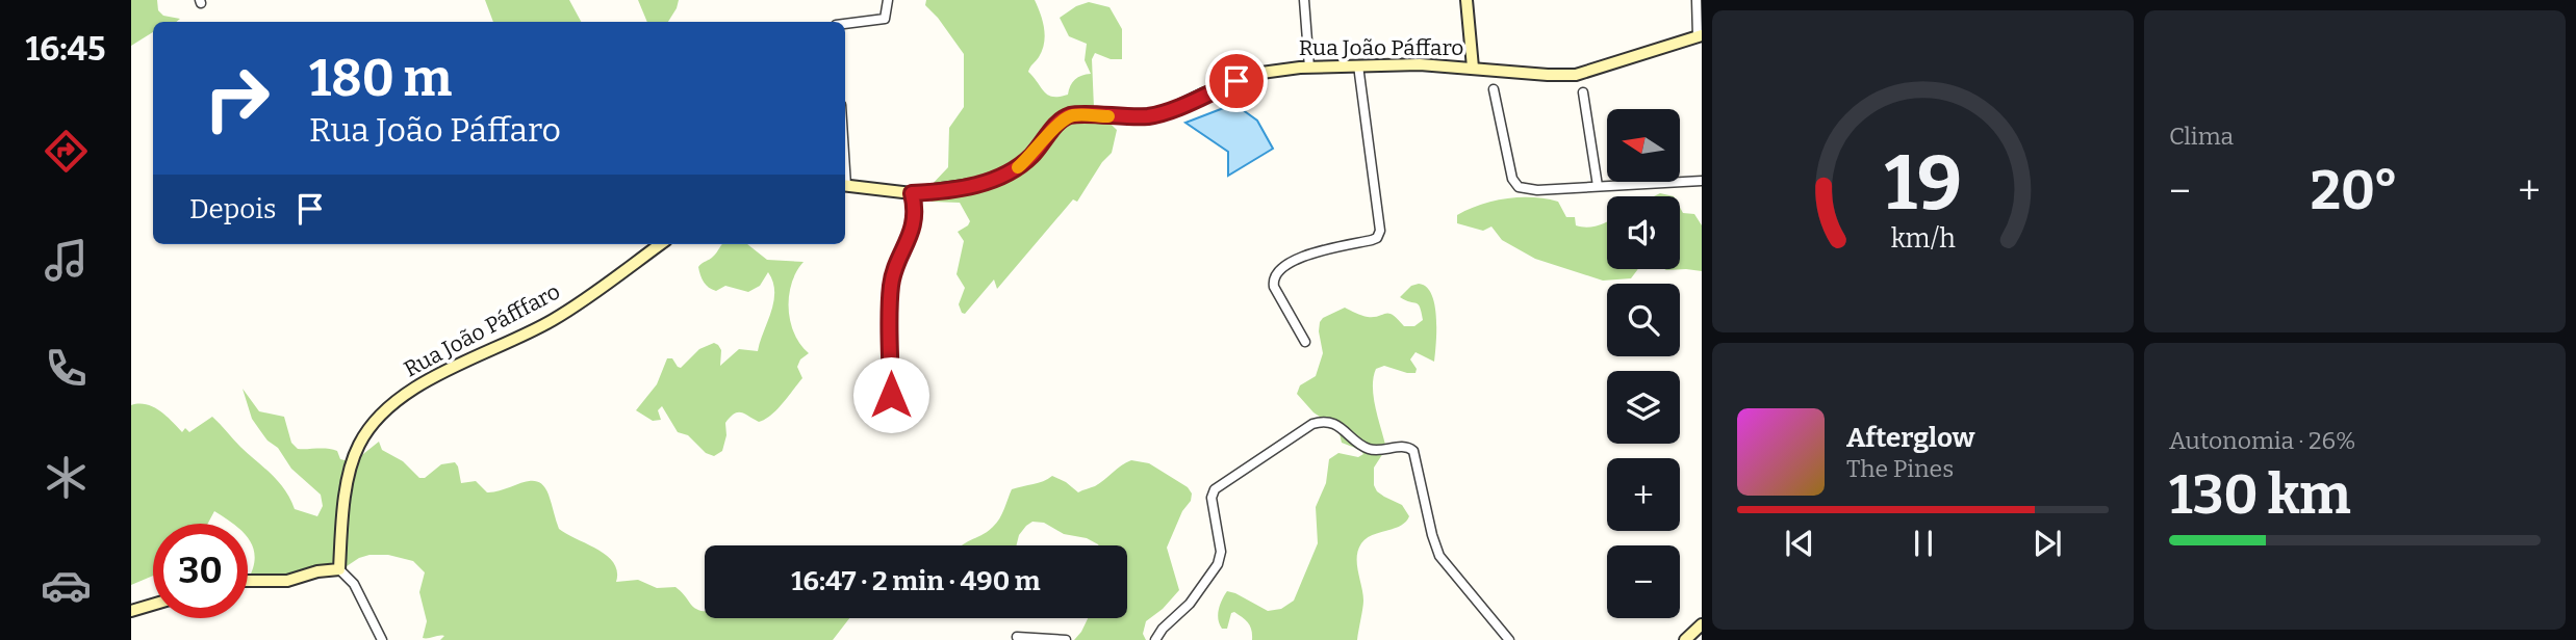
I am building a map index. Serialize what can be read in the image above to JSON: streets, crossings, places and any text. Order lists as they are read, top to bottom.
{
  "streets": {
    "street": ["Rua João Páffaro", "Rua João Páfffaro"]
  },
  "north": "left",
  "page": {
    "tabs": "16:45",
    "tile": [
      "Clima",
      ["Autonomia · 26%", "130 km"]
    ],
    "turn": ["180 m", "Rua João Páffaro"],
    "map_buttons": ["+", "−"],
    "heat": ["−", "20°", "+"],
    "then": "Depois",
    "song": ["Afterglow", "The Pines"],
    "limit": "30",
    "trip": "16:47 · 2 min · 490 m",
    "gauge": ["19", "km/h"]
  }
}
